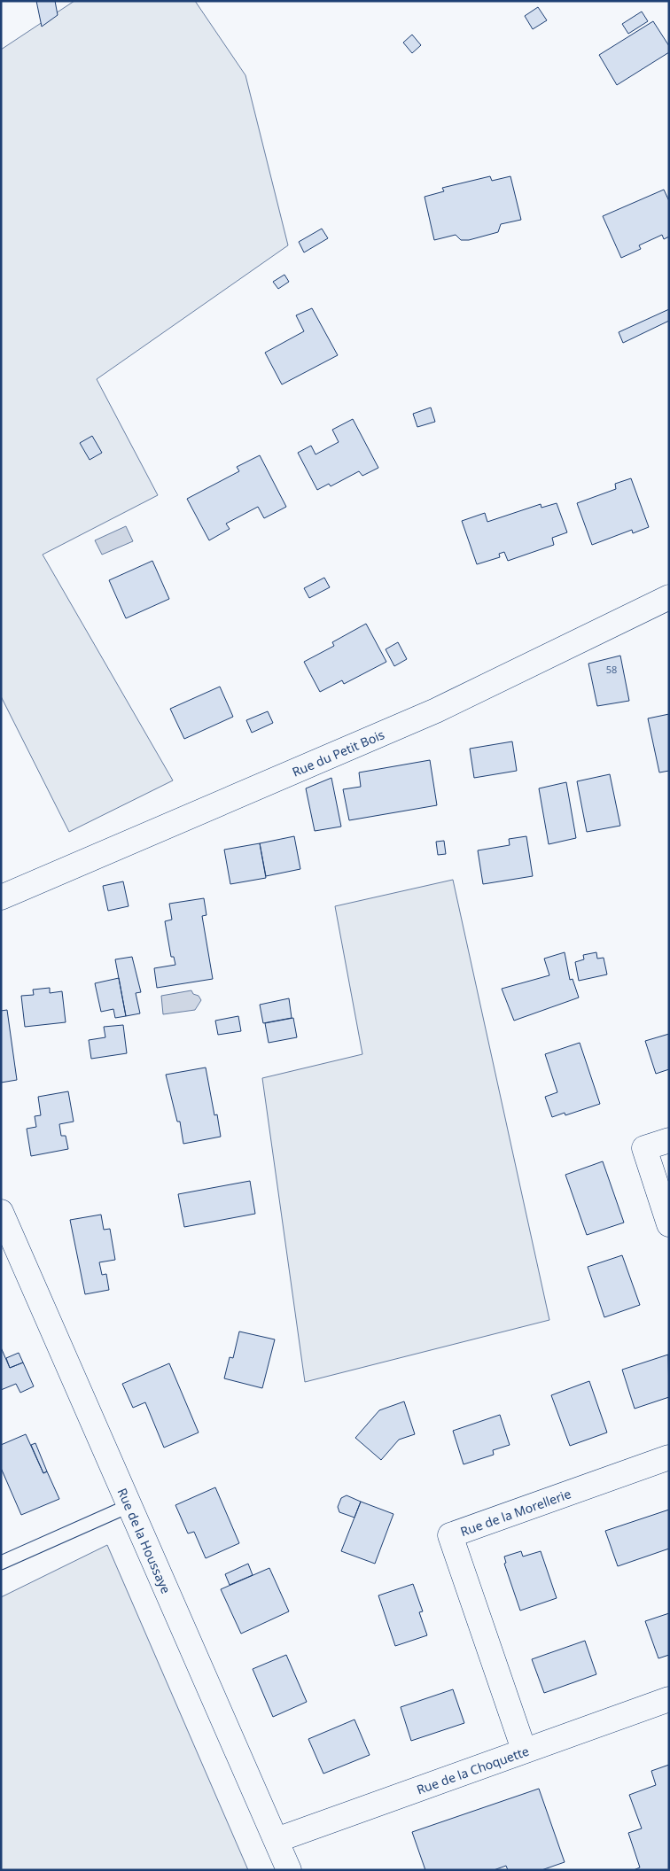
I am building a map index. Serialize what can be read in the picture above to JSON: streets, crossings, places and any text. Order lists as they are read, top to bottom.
{
  "streets": {
    "street": [
      "Rue du Petit Bois",
      "Rue de la Morellerie",
      "Rue de la Houssaye",
      "Rue de la Choquette"
    ]
  },
  "crossings": [
    ["Rue de la Morellerie", "Rue de la Choquette"],
    ["Rue de la Houssaye", "Rue de la Choquette"]
  ],
  "house_numbers": ["58"]
}
